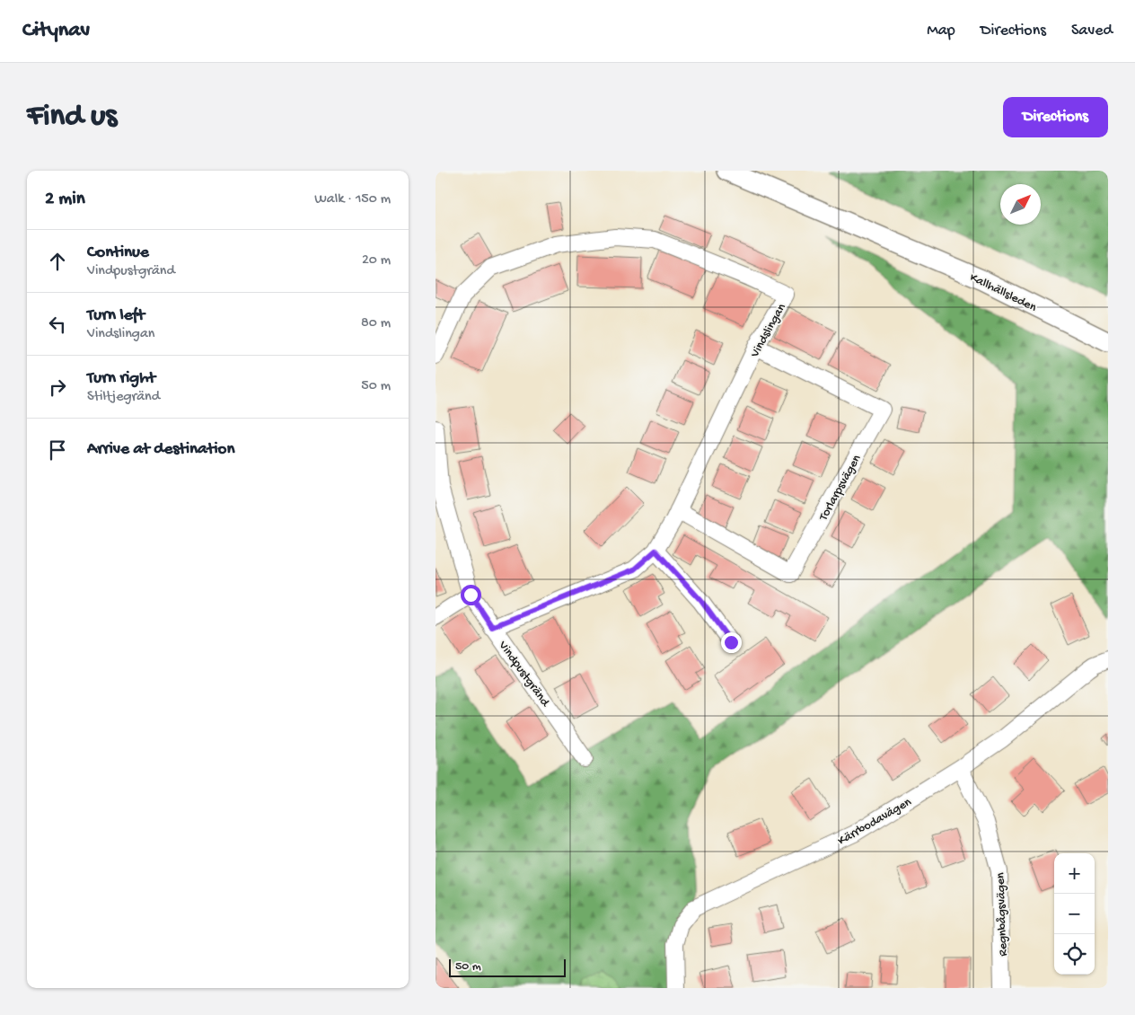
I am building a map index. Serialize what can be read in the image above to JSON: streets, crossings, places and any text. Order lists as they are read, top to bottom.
{
  "streets": {
    "street": [
      "Kallhällsleden",
      "Vindslingan",
      "Torlarpsvägen",
      "Vindpustgränd",
      "Kärrbodavägen",
      "Regnbågsvägen"
    ]
  },
  "crossings": [
    ["Vindslingan", "Torlarpsvägen"],
    ["Vindslingan", "Vindpustgränd"],
    ["Kärrbodavägen", "Regnbågsvägen"]
  ],
  "scale_bar": "50 m",
  "north": "top right",
  "page": {
    "header": "Citynav",
    "nav": ["Map", "Directions", "Saved"],
    "buttons": "Directions",
    "title": "Find us",
    "heading": ["2 min", "Walk · 150 m"],
    "list": [
      ["Continue", "Vindpustgränd", "20 m"],
      ["Turn left", "Vindslingan", "80 m"],
      ["Turn right", "Stiltjegränd", "50 m"],
      "Arrive at destination"
    ],
    "map_buttons": ["+", "−"],
    "scale": "50 m"
  }
}
